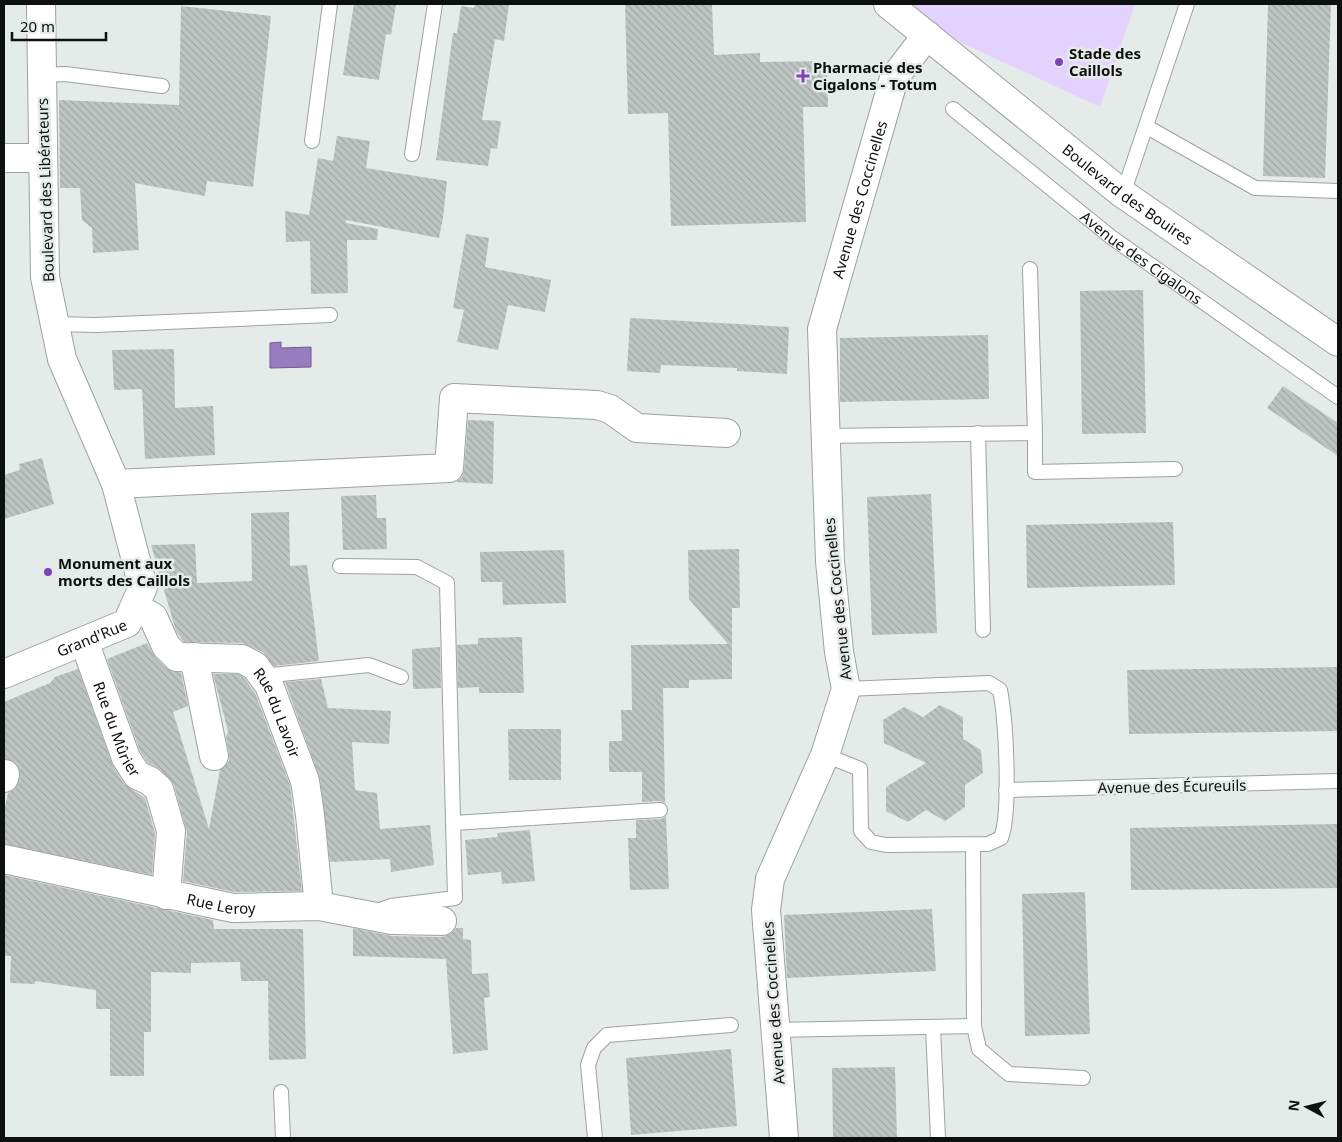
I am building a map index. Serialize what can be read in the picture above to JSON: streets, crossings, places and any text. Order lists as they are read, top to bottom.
{
  "streets": {
    "street": [
      "Boulevard des Libérateurs",
      "Boulevard des Bouires",
      "Avenue des Coccinelles",
      "Grand'Rue",
      "Rue du Lavoir",
      "Rue du Mûrier",
      "Rue Leroy"
    ],
    "lane": ["Avenue des Cigalons", "Avenue des Écureuils"]
  },
  "crossings": [
    ["Boulevard des Libérateurs", "Grand'Rue"],
    ["Boulevard des Bouires", "Avenue des Coccinelles"],
    ["Grand'Rue", "Rue du Lavoir"],
    ["Grand'Rue", "Rue du Mûrier"],
    ["Rue du Lavoir", "Rue Leroy"],
    ["Rue du Mûrier", "Rue Leroy"]
  ],
  "places": {
    "other": ["Stade des Caillols", "Monument aux morts des Caillols"],
    "health": ["Pharmacie des Cigalons - Totum"]
  },
  "scale_bar": "20 m",
  "north": "left"
}
